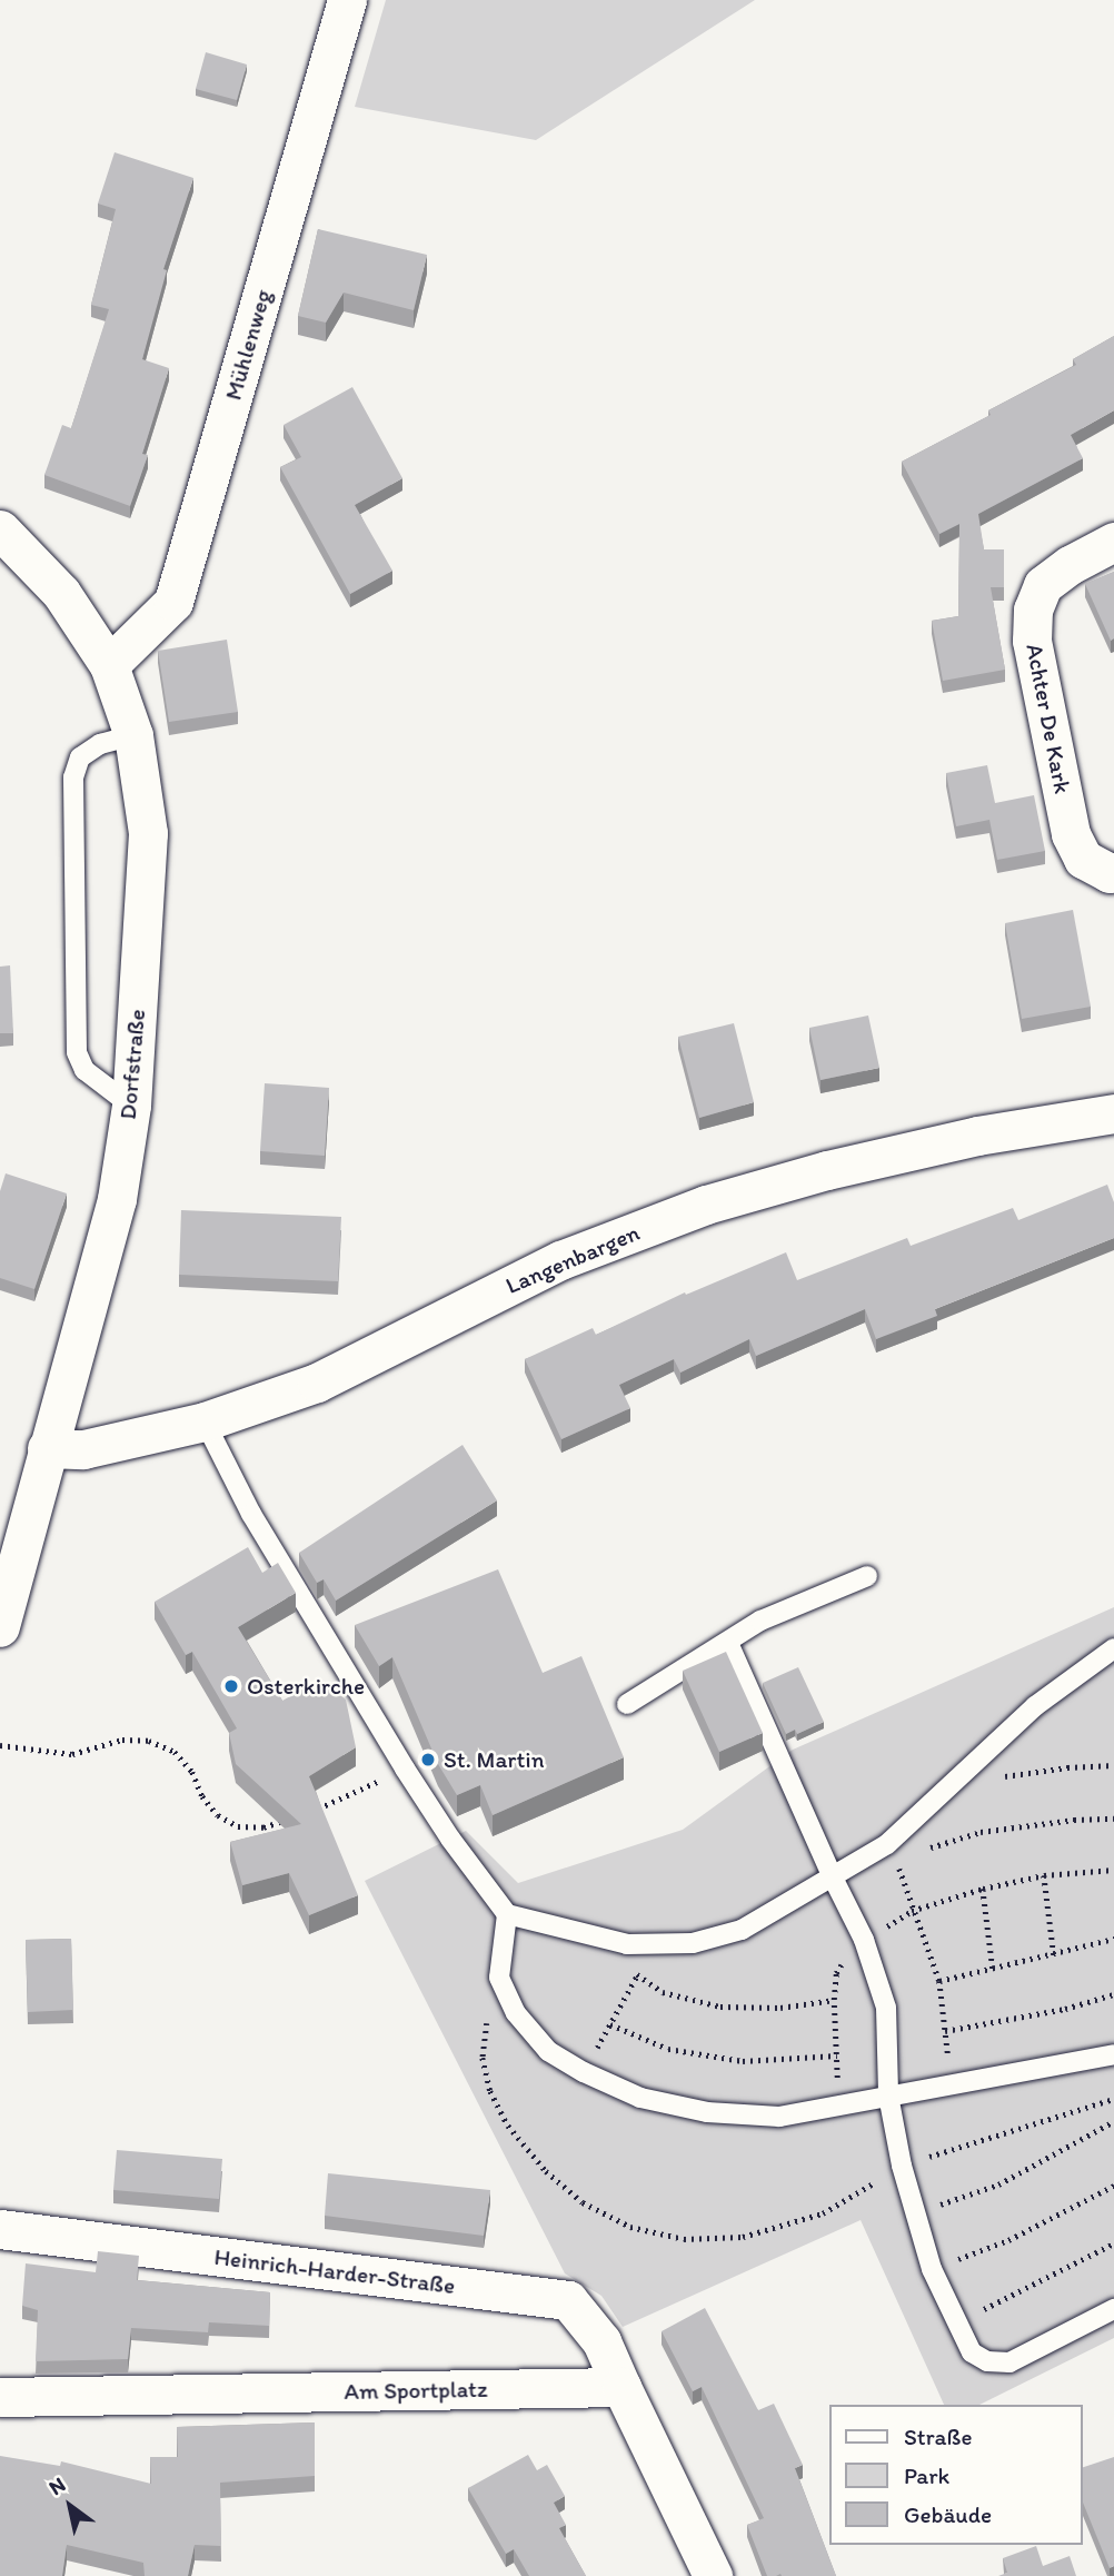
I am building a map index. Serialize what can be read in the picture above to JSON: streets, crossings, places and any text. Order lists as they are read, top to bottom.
{
  "streets": {
    "street": [
      "Mühlenweg",
      "Achter De Kark",
      "Dorfstraße",
      "Langenbargen",
      "Heinrich-Harder-Straße",
      "Am Sportplatz"
    ]
  },
  "crossings": [
    ["Mühlenweg", "Dorfstraße"],
    ["Dorfstraße", "Langenbargen"],
    ["Heinrich-Harder-Straße", "Am Sportplatz"]
  ],
  "places": ["Osterkirche", "St. Martin"],
  "legend": ["Straße", "Park", "Gebäude"],
  "north": "top left"
}
